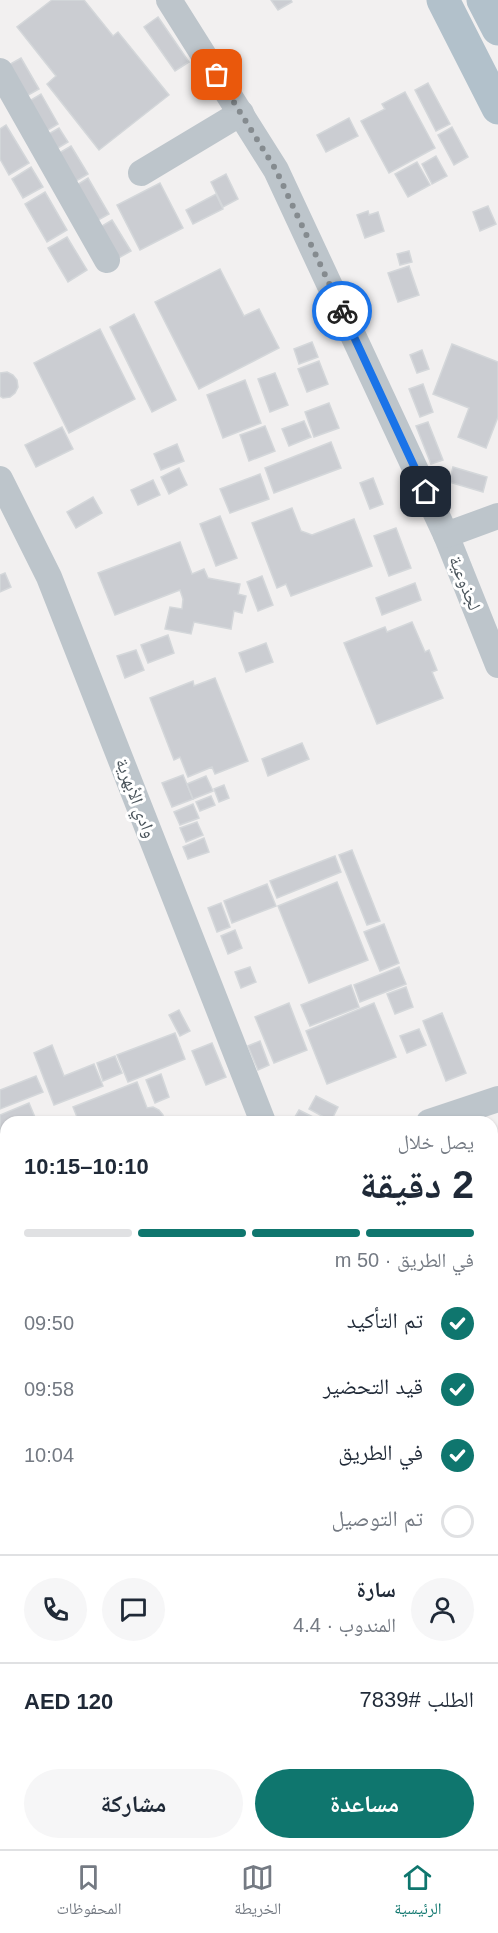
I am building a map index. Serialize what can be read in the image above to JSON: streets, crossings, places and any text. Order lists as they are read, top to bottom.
{
  "streets": {
    "street": ["لجذوعية", "وادي الأبهرية"]
  },
  "page": {
    "heading": ["2 دقيقة", "يصل خلال", "10:10–10:15"],
    "panel": [
      "سارة",
      "المندوب · 4.4",
      "الطلب #7839",
      "AED 120"
    ],
    "bar": "في الطريق · 50 m",
    "list": [
      ["تم التأكيد", "09:50"],
      ["قيد التحضير", "09:58"],
      ["في الطريق", "10:04"],
      "تم التوصيل"
    ],
    "buttons": ["مساعدة", "مشاركة"],
    "tabs": ["الرئيسية", "الخريطة", "المحفوظات"]
  }
}
